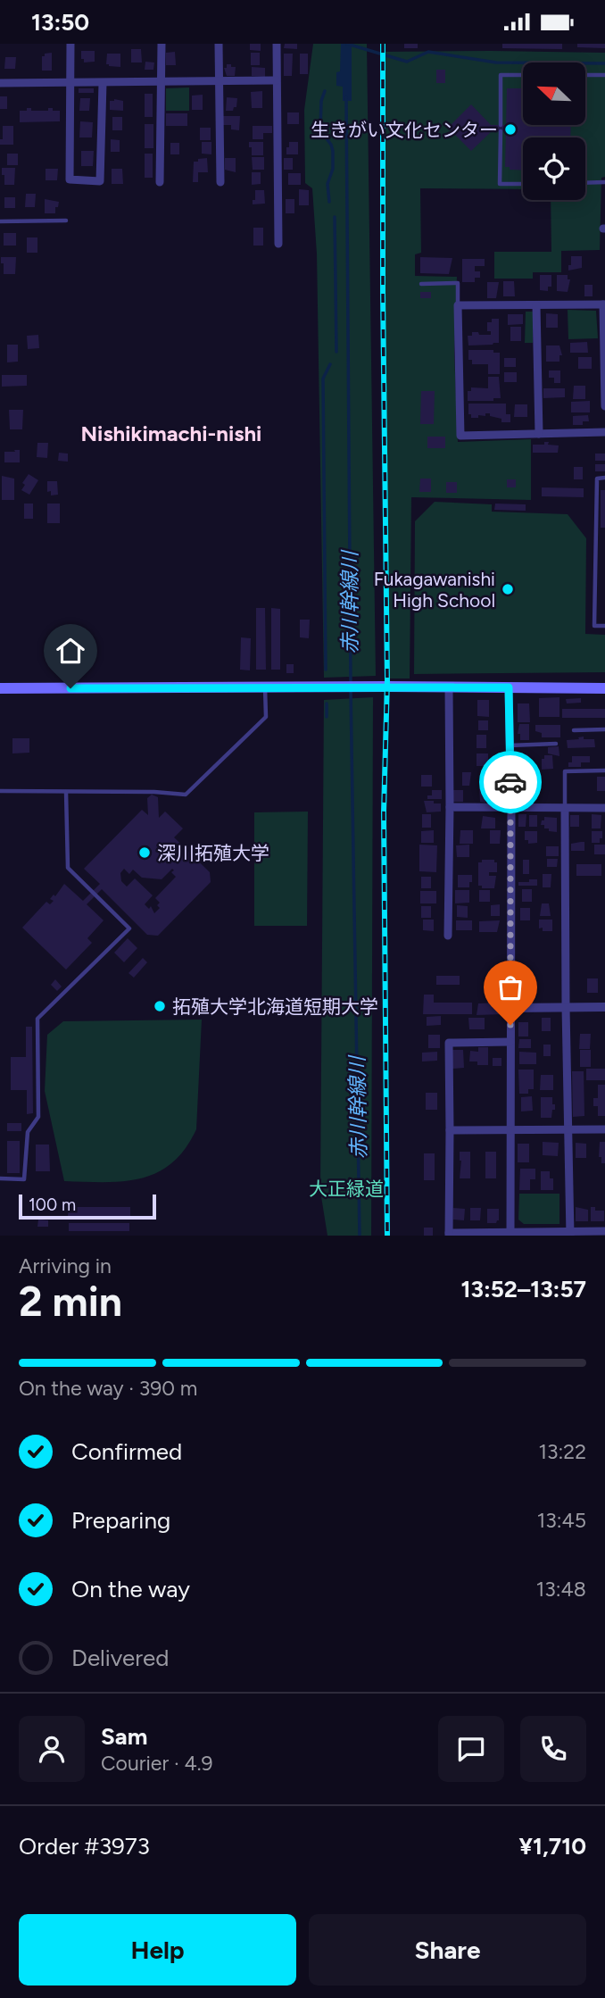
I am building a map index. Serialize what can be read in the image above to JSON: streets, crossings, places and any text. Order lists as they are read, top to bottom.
{
  "districts": ["Nishikimachi-nishi"],
  "water": ["赤川幹線川"],
  "parks": ["大正緑道"],
  "places": [
    "生きがい文化センター",
    "Fukagawanishi High School",
    "深川拓殖大学",
    "拓殖大学北海道短期大学"
  ],
  "scale_bar": "100 m",
  "north": "top left",
  "page": {
    "status": "13:50",
    "scale": "100 m",
    "heading": ["2 min", "Arriving in", "13:52–13:57"],
    "panel": [
      "Sam",
      "Courier · 4.9",
      "Order #3973",
      "¥1,710"
    ],
    "bar": "On the way · 390 m",
    "list": [
      ["Confirmed", "13:22"],
      ["Preparing", "13:45"],
      ["On the way", "13:48"],
      "Delivered"
    ],
    "buttons": ["Help", "Share"]
  }
}
